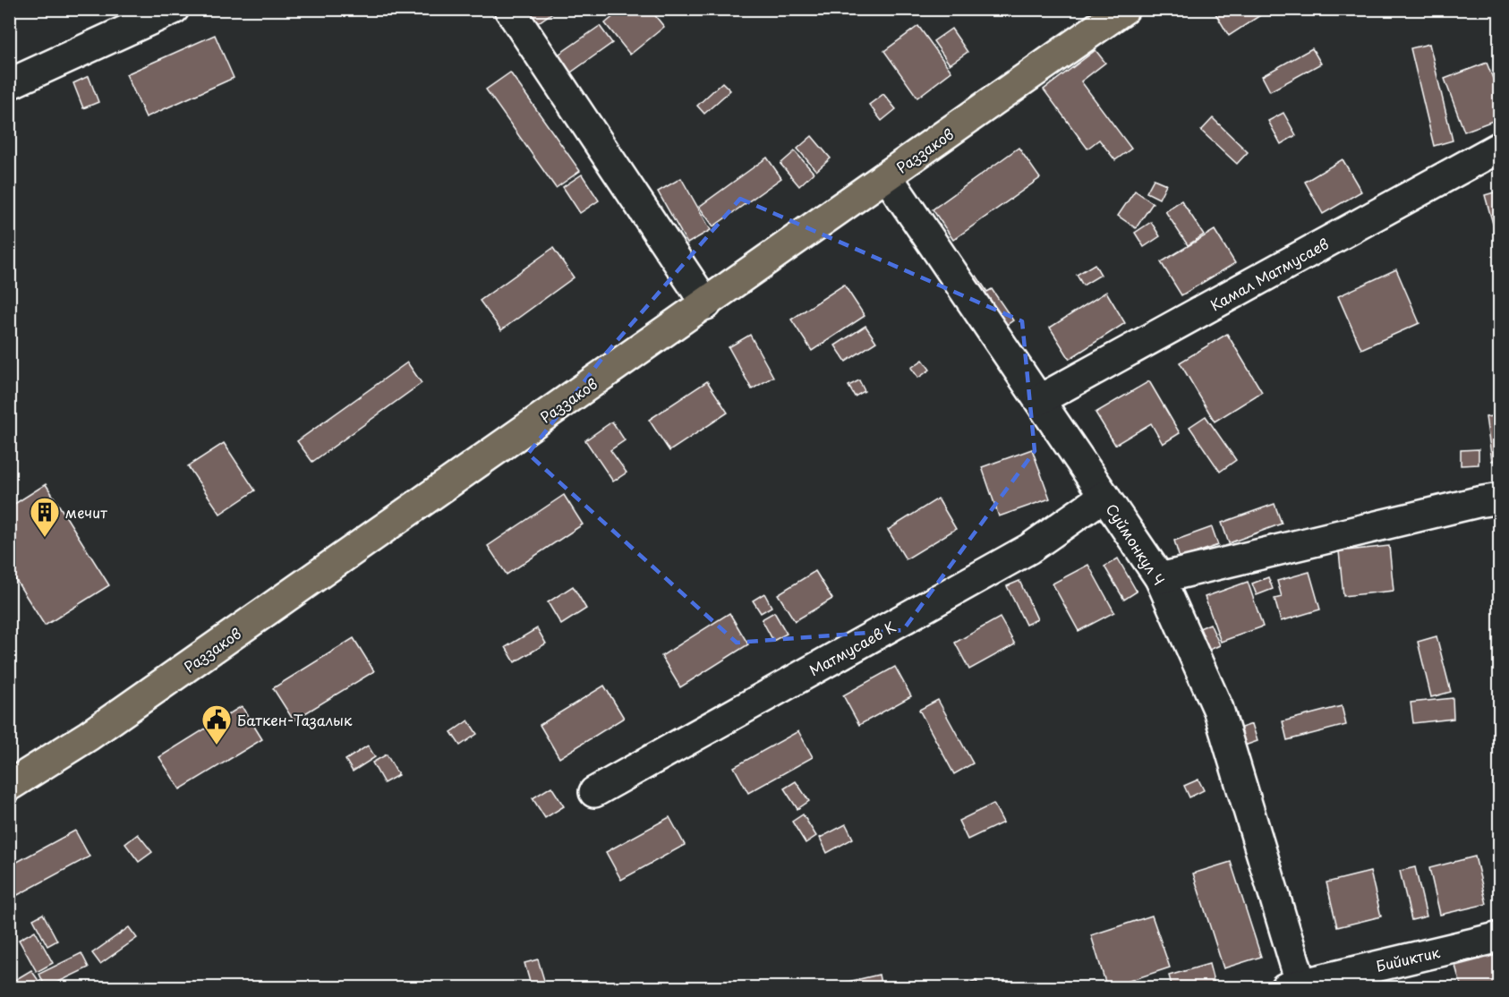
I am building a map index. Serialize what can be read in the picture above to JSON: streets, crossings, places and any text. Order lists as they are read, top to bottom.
{
  "streets": {
    "main road": ["Раззаков"],
    "street": [
      "Камал Матмусаев",
      "Суймонкул Ч",
      "Матмусаев К",
      "Бийиктик"
    ]
  },
  "crossings": [
    ["Раззаков", "Суймонкул Ч"],
    ["Камал Матмусаев", "Суймонкул Ч"],
    ["Суймонкул Ч", "Матмусаев К"],
    ["Суймонкул Ч", "Бийиктик"]
  ],
  "places": {
    "building": ["мечит"],
    "public building": ["Баткен-Тазалык"]
  }
}
